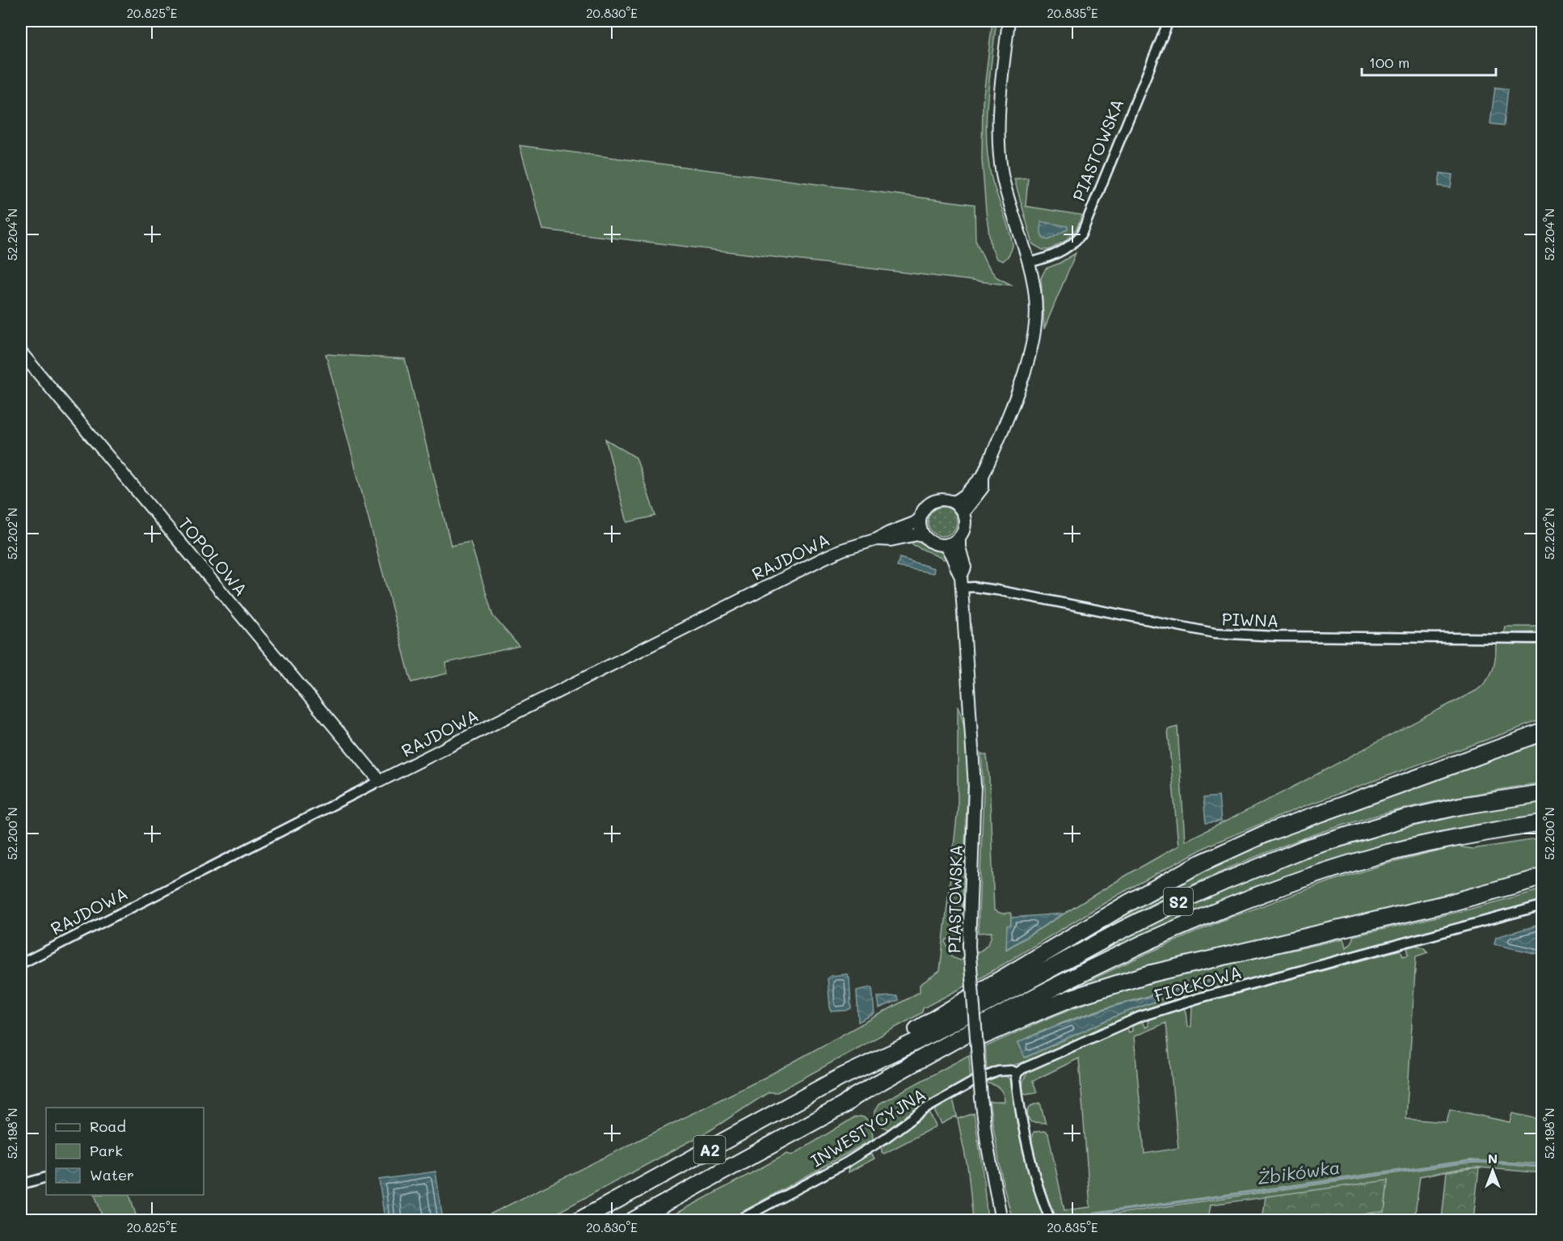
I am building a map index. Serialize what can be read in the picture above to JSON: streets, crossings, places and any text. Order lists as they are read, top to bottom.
{
  "streets": {
    "highway": ["S2", "A2"],
    "street": [
      "PIASTOWSKA",
      "TOPOLOWA",
      "RAJDOWA",
      "PIWNA",
      "FIOŁKOWA",
      "INWESTYCYJNA"
    ]
  },
  "crossings": [
    ["PIASTOWSKA", "RAJDOWA"],
    ["PIASTOWSKA", "PIWNA"],
    ["TOPOLOWA", "RAJDOWA"],
    ["S2", "A2"],
    ["FIOŁKOWA", "INWESTYCYJNA"]
  ],
  "water": ["Żbikówka"],
  "legend": ["Road", "Park", "Water"],
  "scale_bar": "100 m",
  "north": "top",
  "coordinates": [
    "20.825°E",
    "20.830°E",
    "20.835°E",
    "52.204°N",
    "52.202°N",
    "52.200°N",
    "52.198°N"
  ]
}
